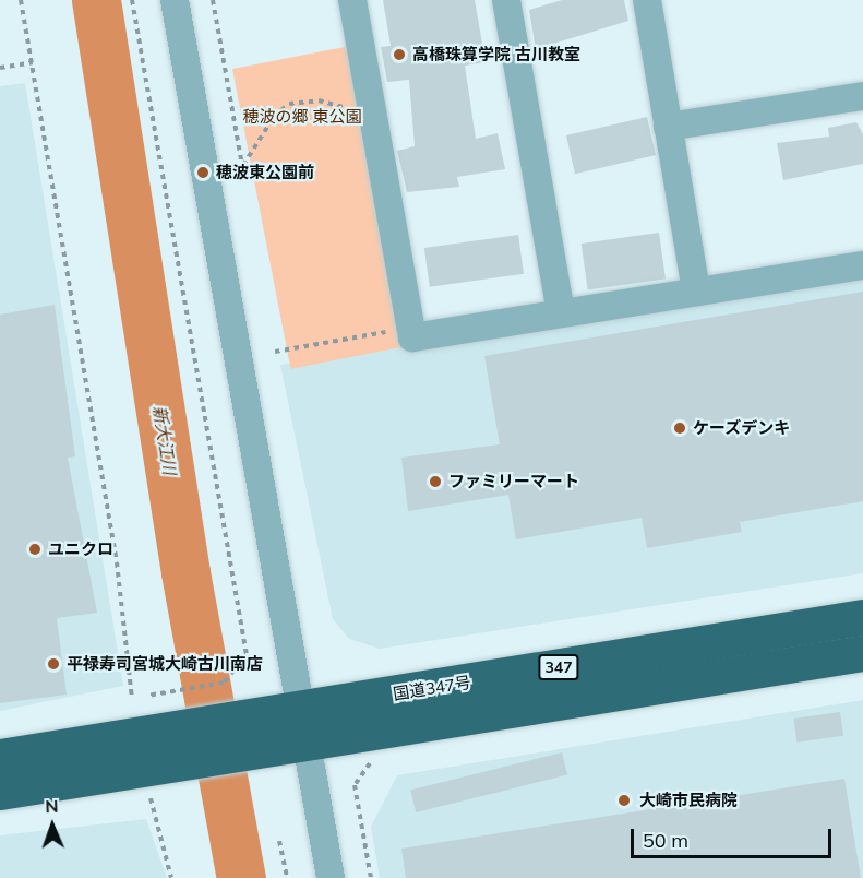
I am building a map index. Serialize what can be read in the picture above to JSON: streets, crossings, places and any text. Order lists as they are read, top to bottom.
{
  "streets": {
    "highway": ["347", "国道347号"]
  },
  "water": ["新大江川"],
  "parks": ["穂波の郷 東公園"],
  "places": [
    "高橋珠算学院 古川教室",
    "穂波東公園前",
    "ケーズデンキ",
    "ファミリーマート",
    "ユニクロ",
    "平禄寿司宮城大崎古川南店",
    "大崎市民病院"
  ],
  "scale_bar": "50 m",
  "north": "top"
}
